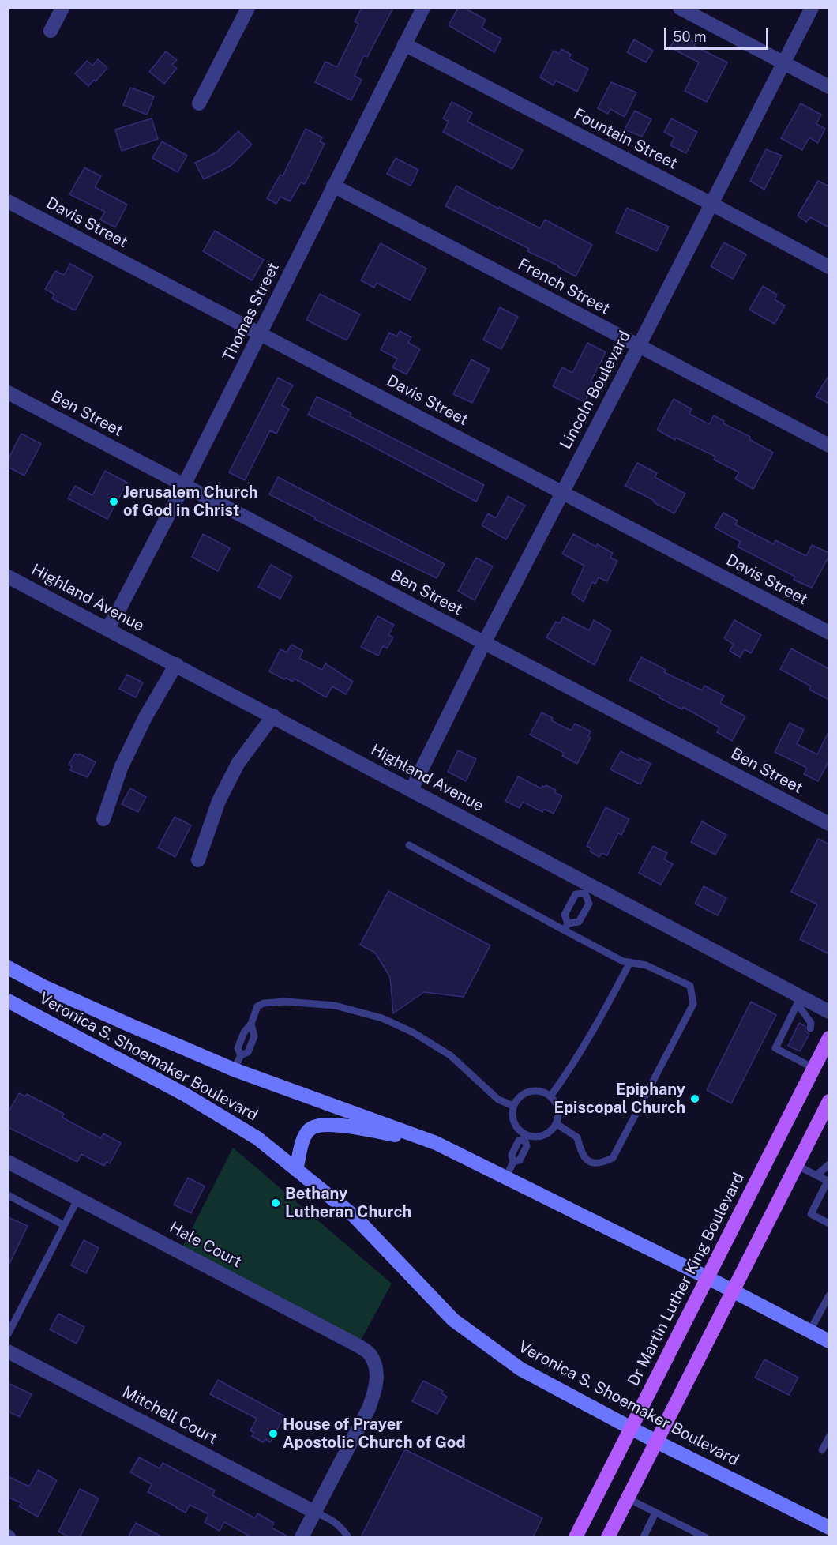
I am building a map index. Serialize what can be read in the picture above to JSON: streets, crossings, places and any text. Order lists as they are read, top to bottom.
{
  "streets": {
    "main road": ["Dr Martin Luther King Boulevard"],
    "street": [
      "Fountain Street",
      "Davis Street",
      "French Street",
      "Thomas Street",
      "Lincoln Boulevard",
      "Ben Street",
      "Highland Avenue",
      "Veronica S. Shoemaker Boulevard",
      "Hale Court",
      "Mitchell Court"
    ]
  },
  "crossings": [
    ["Fountain Street", "Thomas Street"],
    ["Fountain Street", "Lincoln Boulevard"],
    ["Davis Street", "Thomas Street"],
    ["Davis Street", "Lincoln Boulevard"],
    ["French Street", "Thomas Street"],
    ["French Street", "Lincoln Boulevard"],
    ["Thomas Street", "Ben Street"],
    ["Thomas Street", "Highland Avenue"],
    ["Lincoln Boulevard", "Ben Street"],
    ["Lincoln Boulevard", "Highland Avenue"],
    ["Veronica S. Shoemaker Boulevard", "Dr Martin Luther King Boulevard"],
    ["Hale Court", "Mitchell Court"]
  ],
  "places": [
    "Jerusalem Church of God in Christ",
    "Epiphany Episcopal Church",
    "Bethany Lutheran Church",
    "House of Prayer Apostolic Church of God"
  ],
  "scale_bar": "50 m"
}
